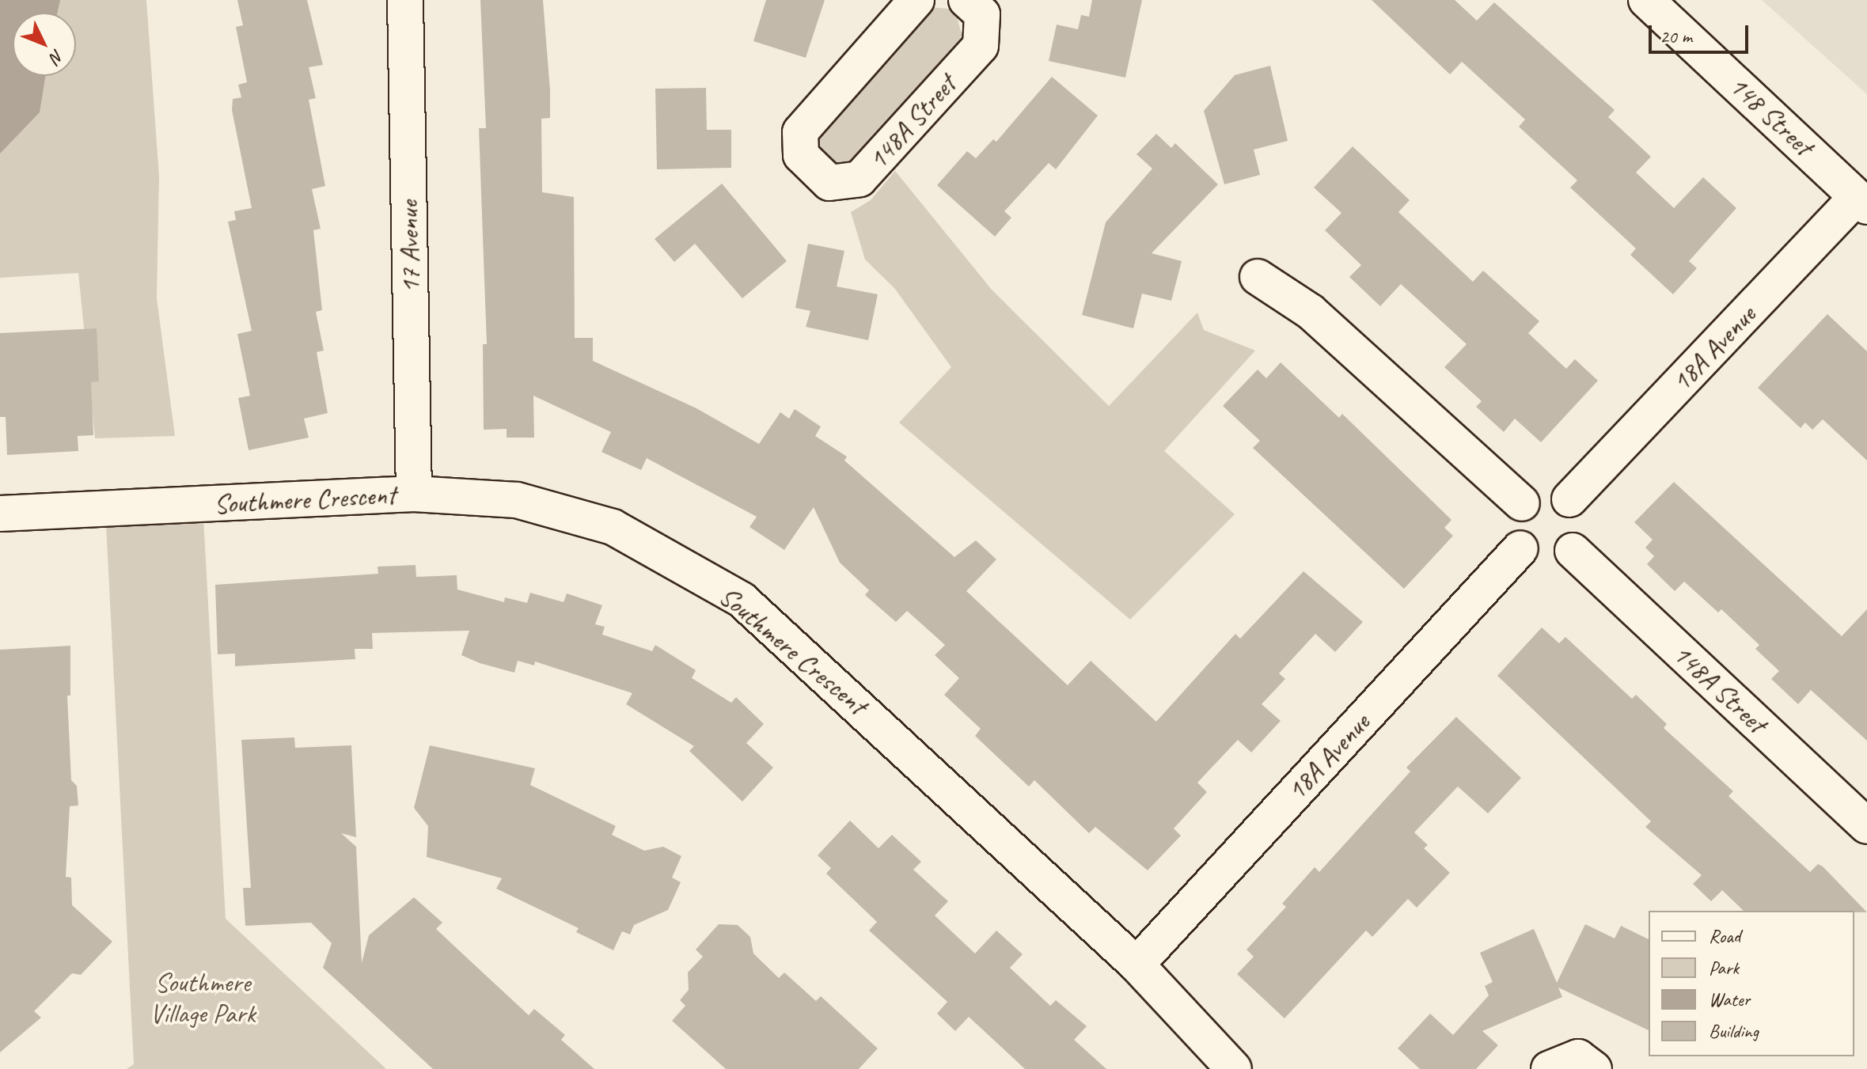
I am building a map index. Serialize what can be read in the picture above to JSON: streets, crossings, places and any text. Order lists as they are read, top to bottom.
{
  "streets": {
    "street": [
      "148 Street",
      "148A Street",
      "17 Avenue",
      "18A Avenue",
      "Southmere Crescent"
    ]
  },
  "crossings": [
    ["148 Street", "18A Avenue"],
    ["148A Street", "18A Avenue"],
    ["17 Avenue", "Southmere Crescent"],
    ["18A Avenue", "Southmere Crescent"]
  ],
  "parks": ["Southmere Village Park"],
  "legend": [
    "Road",
    "Park",
    "Water",
    "Building"
  ],
  "scale_bar": "20 m",
  "north": "bottom right"
}
